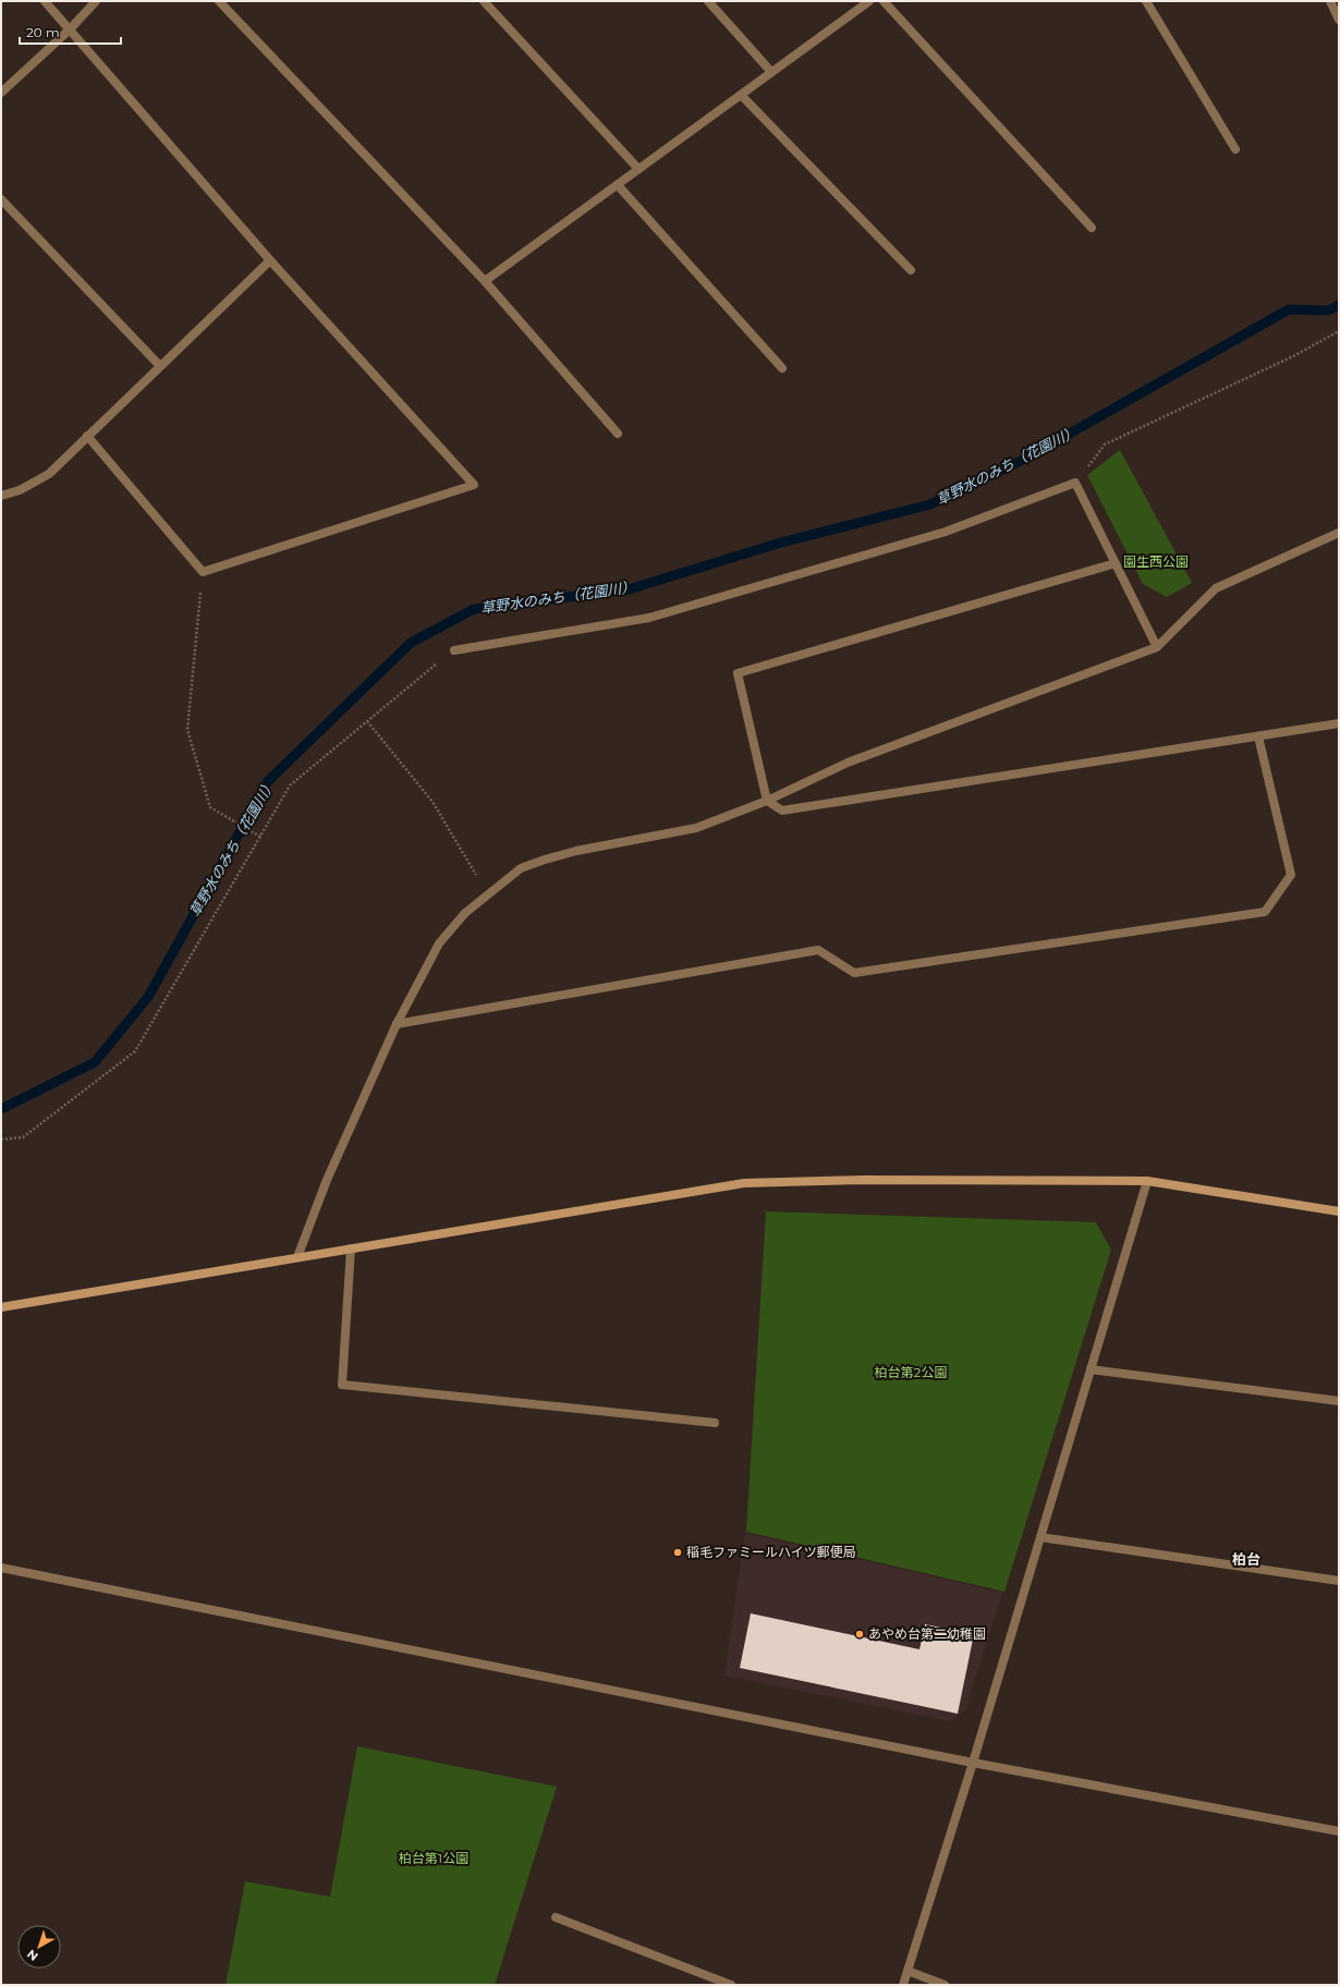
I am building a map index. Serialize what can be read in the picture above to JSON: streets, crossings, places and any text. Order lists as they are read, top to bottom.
{
  "districts": ["柏台"],
  "water": ["草野水のみち（花園川）"],
  "parks": ["園生西公園", "柏台第2公園", "柏台第1公園"],
  "places": ["稲毛ファミールハイツ郵便局", "あやめ台第二幼稚園"],
  "scale_bar": "20 m",
  "north": "bottom left"
}
